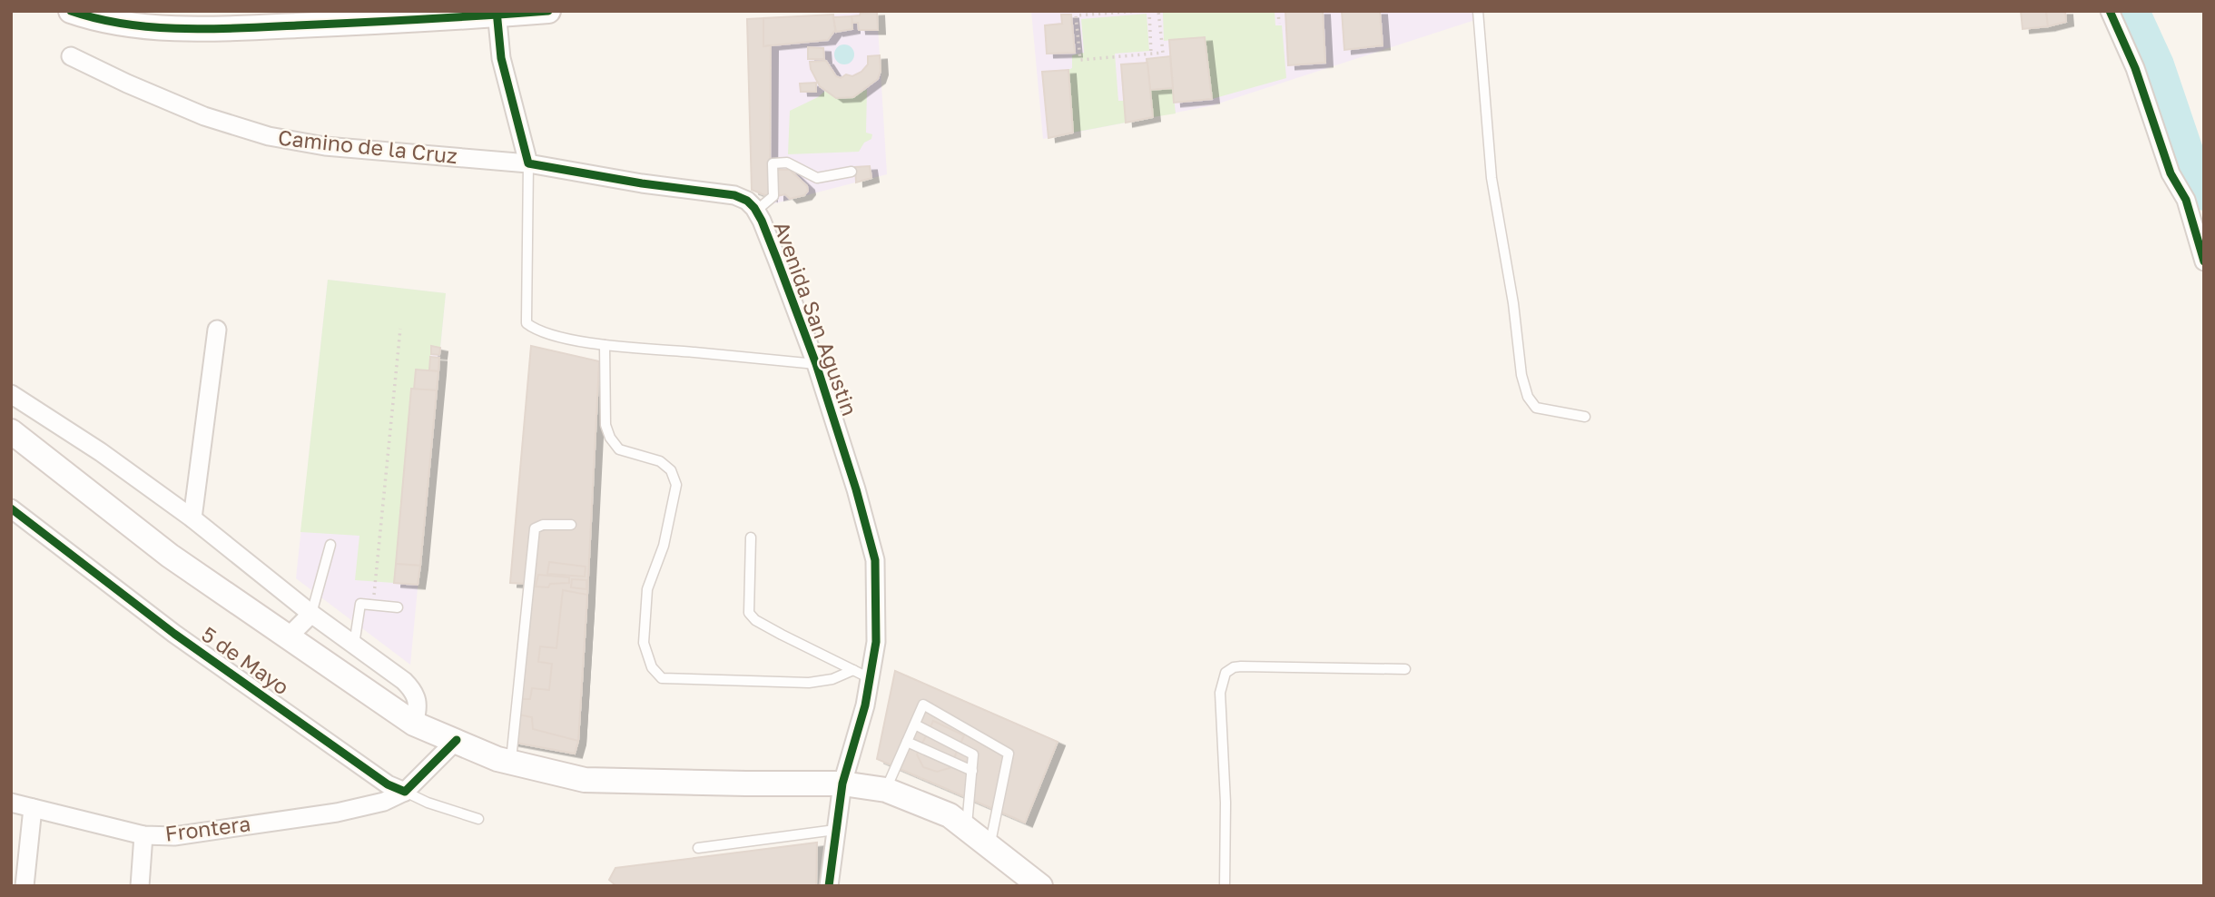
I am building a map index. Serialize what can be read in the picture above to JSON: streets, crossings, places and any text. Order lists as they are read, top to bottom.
{
  "streets": {
    "street": [
      "Camino de la Cruz",
      "Avenida San Agustin",
      "5 de Mayo",
      "Frontera"
    ]
  },
  "crossings": [
    ["Camino de la Cruz", "Avenida San Agustin"],
    ["5 de Mayo", "Frontera"]
  ]
}
